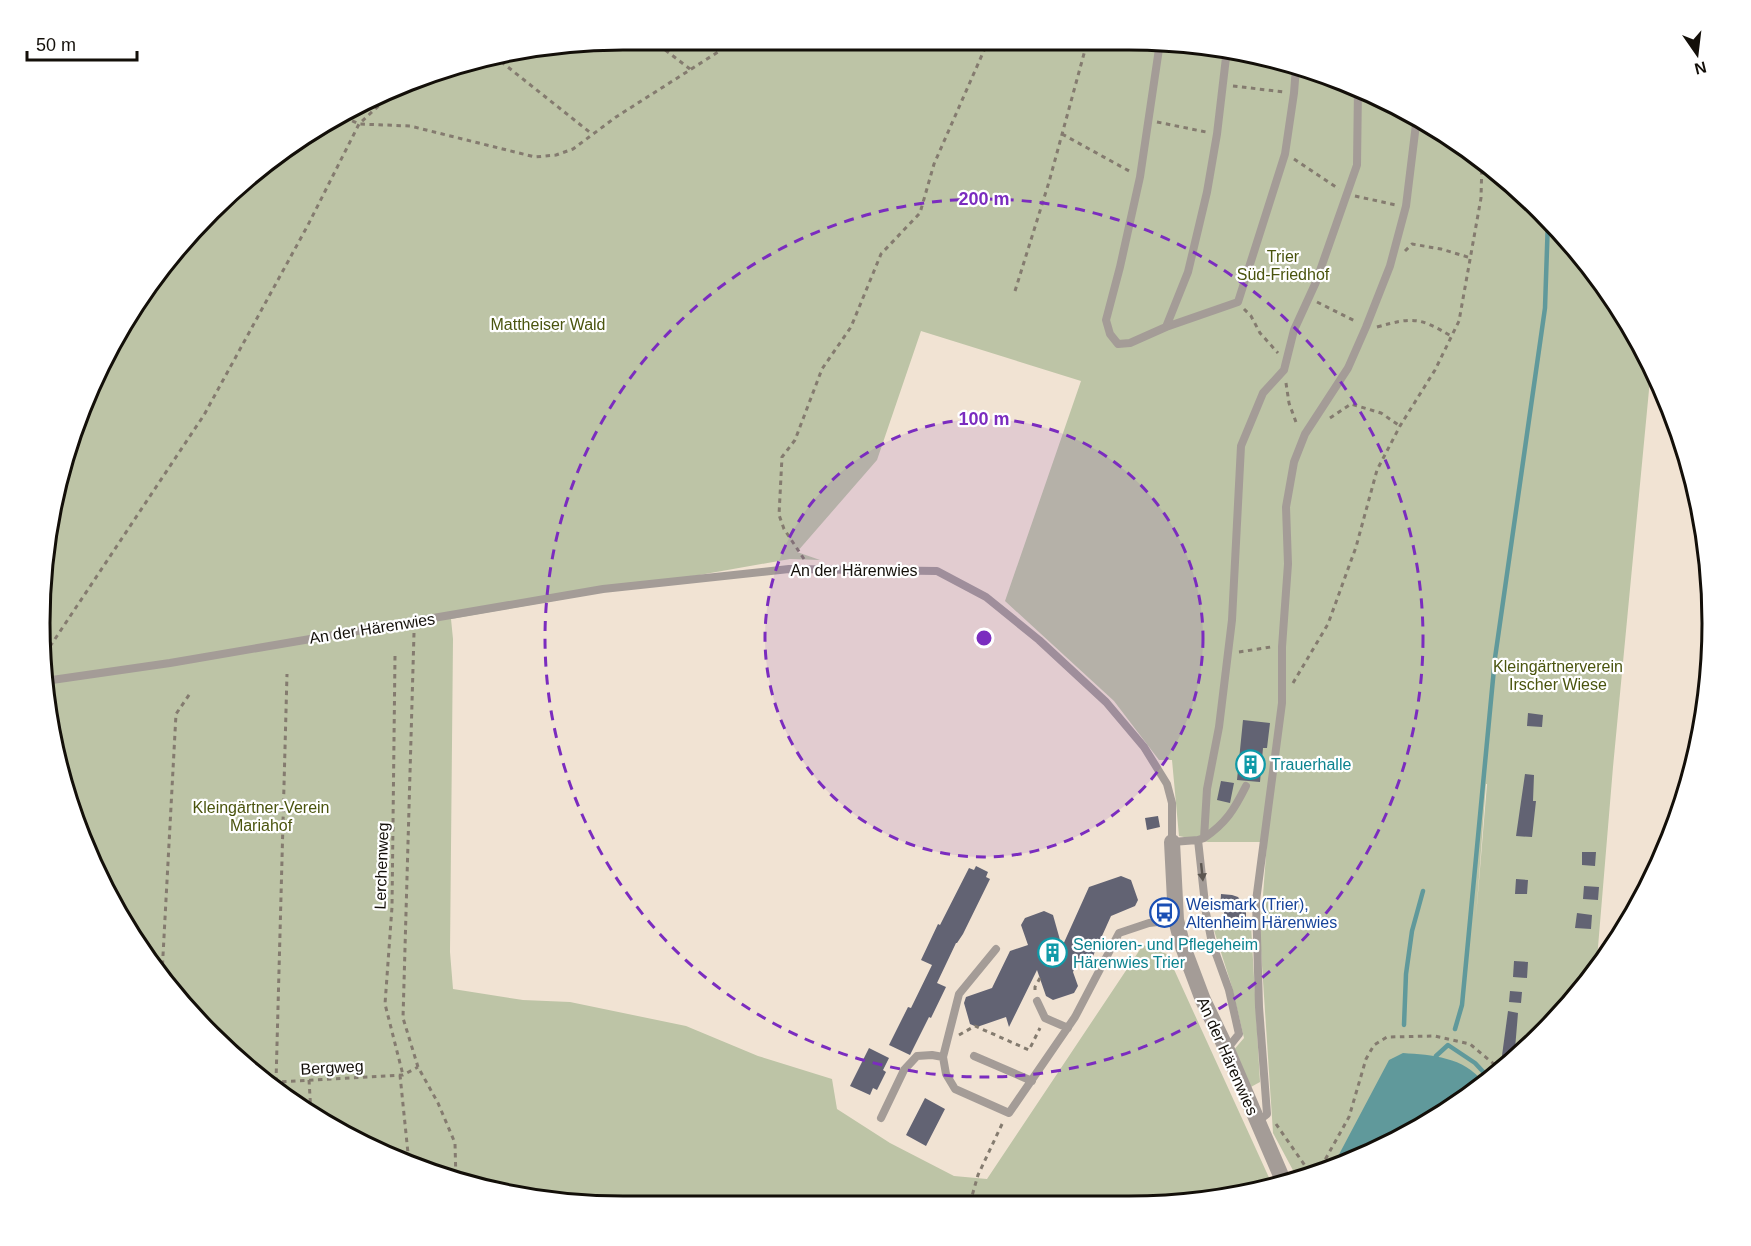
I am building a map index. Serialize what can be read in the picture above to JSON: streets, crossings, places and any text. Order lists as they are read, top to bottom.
{
  "streets": {
    "street": ["An der Härenwies"],
    "path": ["Lerchenweg", "Bergweg"]
  },
  "crossings": [
    ["Lerchenweg", "Bergweg"]
  ],
  "parks": [
    "Trier Süd-Friedhof",
    "Mattheiser Wald",
    "Kleingärtnerverein Irscher Wiese",
    "Kleingärtner-Verein Mariahof"
  ],
  "places": {
    "building": ["Trauerhalle", "Senioren- und Pflegeheim Härenwies Trier"],
    "bus stop": ["Weismark (Trier), Altenheim Härenwies"]
  },
  "scale_bar": "50 m",
  "north": "bottom",
  "rings": ["200 m", "100 m"]
}
